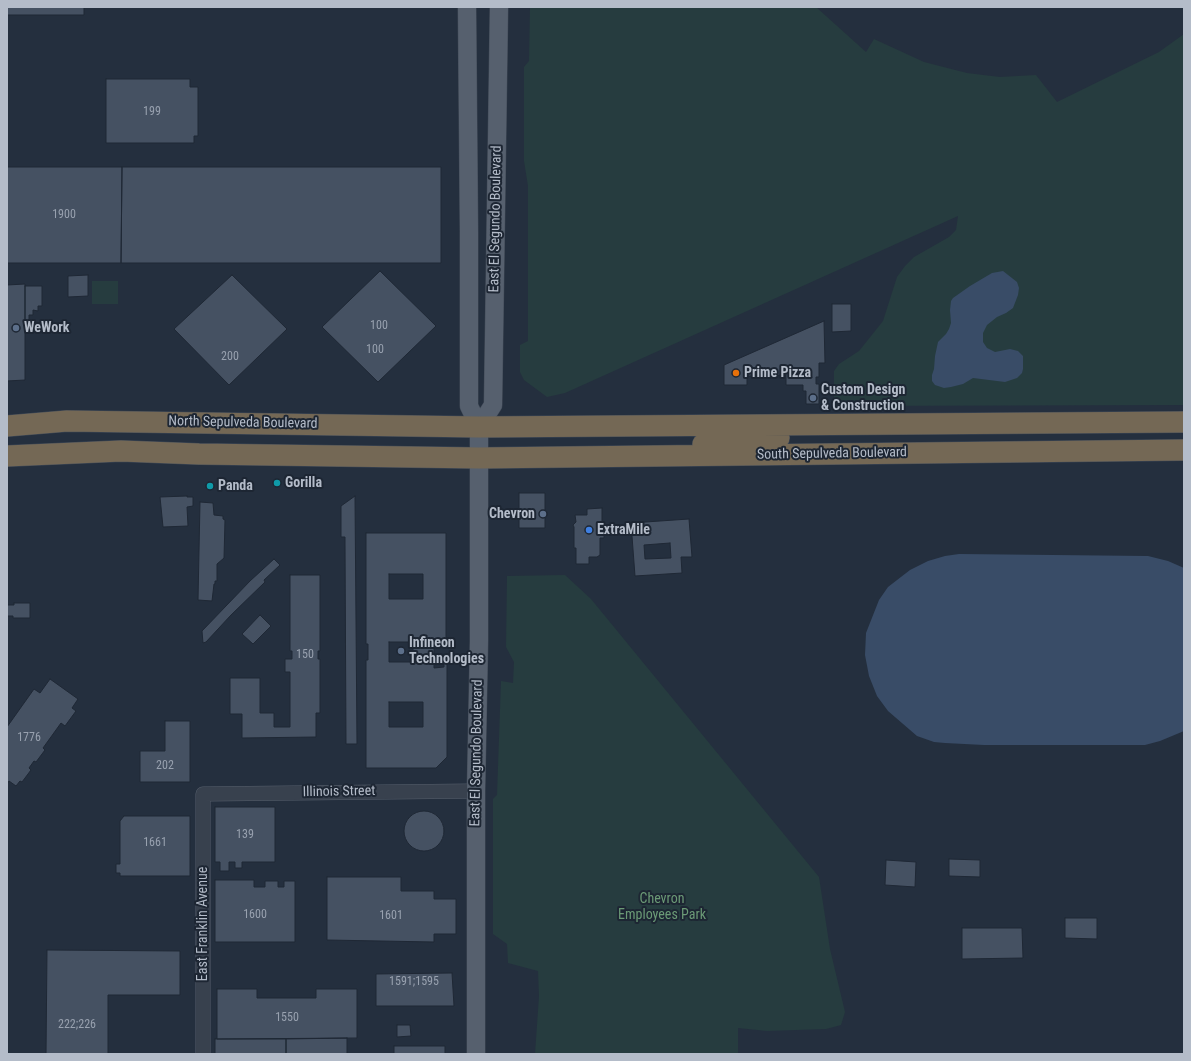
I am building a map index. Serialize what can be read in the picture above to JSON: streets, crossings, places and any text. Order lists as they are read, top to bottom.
{
  "streets": {
    "highway": ["North Sepulveda Boulevard", "South Sepulveda Boulevard"],
    "main road": ["East El Segundo Boulevard"],
    "street": ["Illinois Street", "East Franklin Avenue"]
  },
  "crossings": [
    ["East El Segundo Boulevard", "North Sepulveda Boulevard"],
    ["East El Segundo Boulevard", "South Sepulveda Boulevard"],
    ["East El Segundo Boulevard", "Illinois Street"],
    ["North Sepulveda Boulevard", "South Sepulveda Boulevard"],
    ["Illinois Street", "East Franklin Avenue"]
  ],
  "parks": ["Chevron Employees Park"],
  "places": [
    "WeWork",
    "Prime Pizza",
    "Custom Design & Construction",
    "Gorilla",
    "Panda",
    "Chevron",
    "ExtraMile",
    "Infineon Technologies"
  ],
  "house_numbers": [
    "199",
    "1900",
    "100",
    "100",
    "200",
    "150",
    "1776",
    "202",
    "139",
    "1661",
    "1600",
    "1601",
    "1591;1595",
    "1550",
    "222;226"
  ]
}
